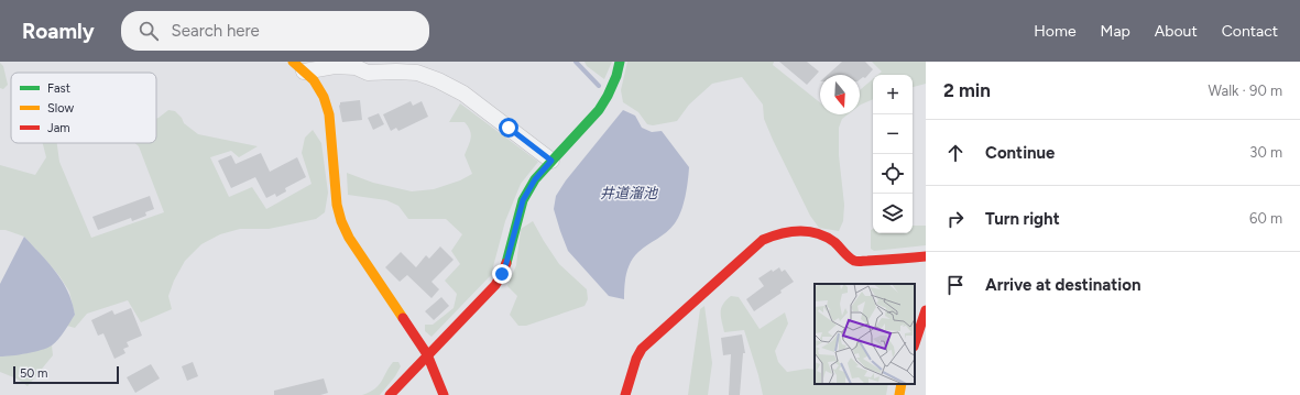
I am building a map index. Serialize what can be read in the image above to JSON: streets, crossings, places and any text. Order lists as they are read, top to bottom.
{
  "water": ["井道溜池"],
  "legend": ["Fast", "Slow", "Jam"],
  "scale_bar": "50 m",
  "north": "bottom",
  "page": {
    "header": "Roamly",
    "search": "Search here",
    "nav": [
      "Home",
      "Map",
      "About",
      "Contact"
    ],
    "heading": ["2 min", "Walk · 90 m"],
    "map_buttons": ["+", "−"],
    "list": [
      ["Continue", "30 m"],
      ["Turn right", "60 m"],
      "Arrive at destination"
    ],
    "scale": "50 m"
  }
}
